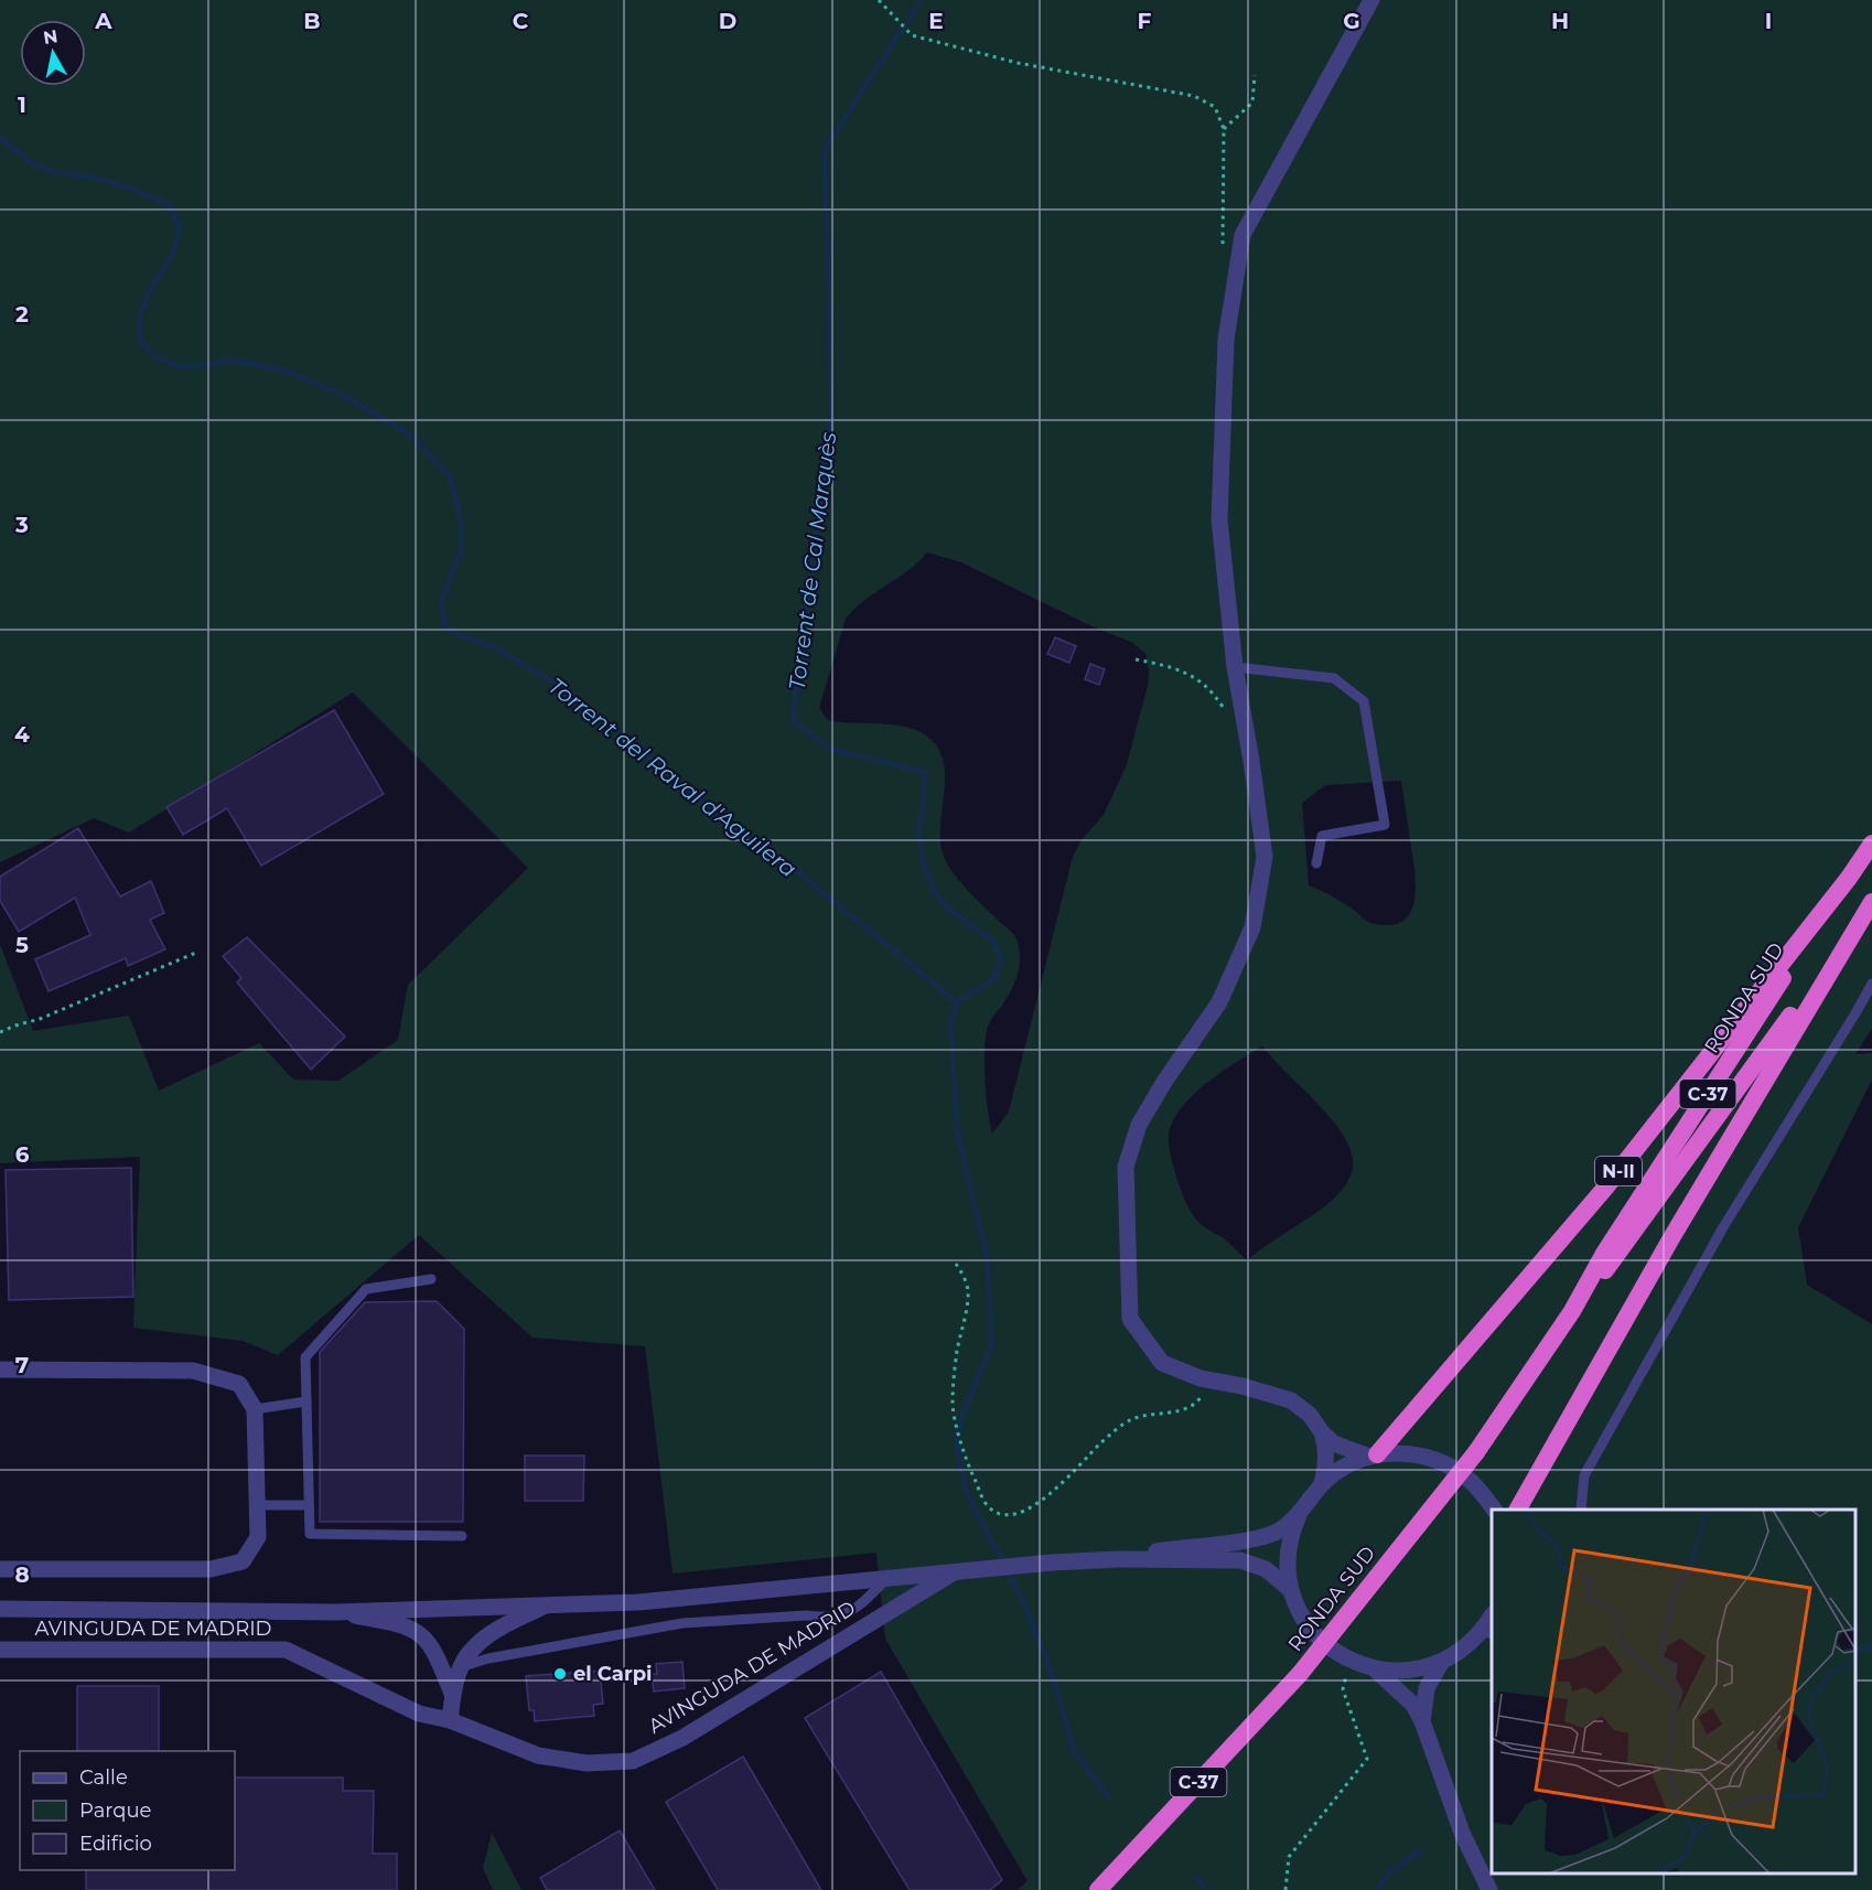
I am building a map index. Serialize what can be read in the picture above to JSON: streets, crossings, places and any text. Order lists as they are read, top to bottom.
{
  "streets": {
    "highway": ["RONDA SUD", "C-37", "N-II"],
    "street": ["AVINGUDA DE MADRID"]
  },
  "crossings": [
    ["RONDA SUD", "C-37"],
    ["RONDA SUD", "N-II"],
    ["C-37", "N-II"],
    ["N-II", "AVINGUDA DE MADRID"]
  ],
  "water": ["Torrent de Cal Marquès", "Torrent del Raval d'Aguilera"],
  "places": ["el Carpi"],
  "legend": ["Calle", "Parque", "Edificio"],
  "north": "top",
  "grid": {
    "columns": [
      "A",
      "B",
      "C",
      "D",
      "E",
      "F",
      "G",
      "H",
      "I"
    ],
    "rows": [
      "1",
      "2",
      "3",
      "4",
      "5",
      "6",
      "7",
      "8"
    ]
  }
}
